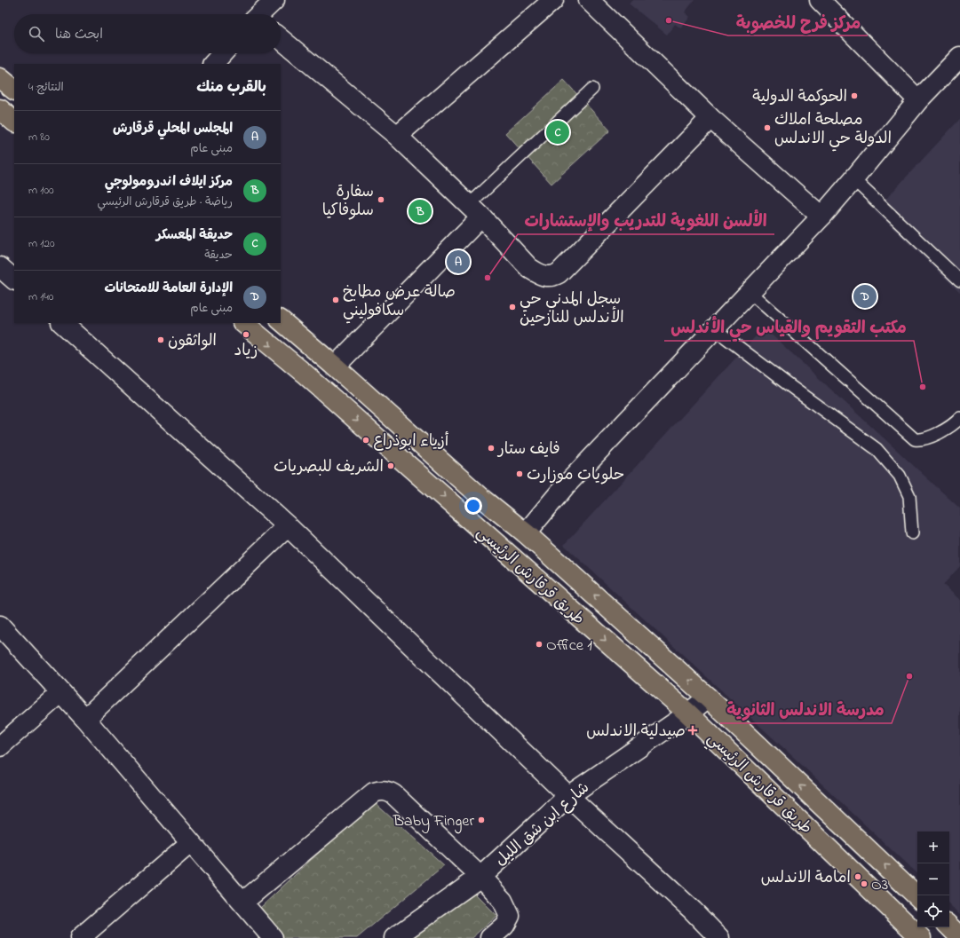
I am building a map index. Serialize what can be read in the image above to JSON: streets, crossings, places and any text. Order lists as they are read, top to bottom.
{
  "streets": {
    "main road": ["طريق قرقارش الرئيسي"],
    "street": ["شارع ابن شق الليل"]
  },
  "crossings": [
    ["طريق قرقارش الرئيسي", "شارع ابن شق الليل"]
  ],
  "places": {
    "other": [
      "مركز فرح للخصوبة",
      "الحوكمة الدولية",
      "مصلحة املاك الدولة حي الاندلس",
      "سفارة سلوفاكيا",
      "الألسن اللغوية للتدريب والإستشارات",
      "صالة عرض مطابخ سكافوليني",
      "سجل المدني حي الأندلس للنازحين",
      "زياد",
      "الواثقون",
      "مكتب التقويم والقياس حي الأندلس",
      "أزياء ابوذراع",
      "فايف ستار",
      "الشريف للبصريات",
      "حلويات موزارت",
      "Office 1",
      "مدرسة الاندلس الثانوية",
      "Baby Finger",
      "امامة الاندلس",
      "O3"
    ],
    "health": ["صيدلية الاندلس"]
  },
  "page": {
    "search": "ابحث هنا",
    "heading": ["بالقرب منك", "النتائج: 4"],
    "list": [
      {
        "mark": "A",
        "name": "المجلس المحلي قرقارش",
        "note": "مبنى عام",
        "value": "80 m"
      },
      {
        "mark": "B",
        "name": "مركز ايلاف اندرومولوجي",
        "note": "رياضة · طريق قرقارش الرئيسي",
        "value": "100 m"
      },
      {
        "mark": "C",
        "name": "حديقة المعسكر",
        "note": "حديقة",
        "value": "120 m"
      },
      {
        "mark": "D",
        "name": "الإدارة العامة للامتحانات",
        "note": "مبنى عام",
        "value": "140 m"
      }
    ],
    "pins": [
      "C",
      "B",
      "A",
      "D"
    ],
    "map_buttons": ["+", "−"]
  }
}
